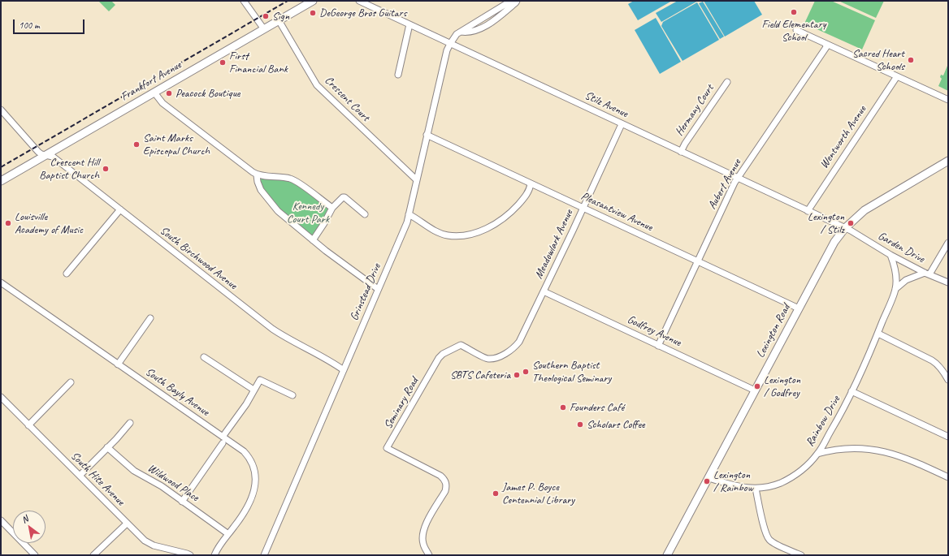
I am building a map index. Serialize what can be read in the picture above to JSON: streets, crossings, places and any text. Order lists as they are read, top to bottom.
{
  "streets": {
    "main road": ["Frankfort Avenue", "Lexington Road"],
    "street": [
      "Crescent Court",
      "Stilz Avenue",
      "Hermany Court",
      "Wentworth Avenue",
      "Aubert Avenue",
      "Pleasantview Avenue",
      "Meadowlark Avenue",
      "Garden Drive",
      "South Birchwood Avenue",
      "Grinstead Drive",
      "Godfrey Avenue",
      "South Bayly Avenue",
      "Seminary Road",
      "Rainbow Drive",
      "South Hite Avenue",
      "Wildwood Place"
    ]
  },
  "crossings": [
    ["Frankfort Avenue", "Crescent Court"],
    ["Frankfort Avenue", "South Birchwood Avenue"],
    ["Crescent Court", "Grinstead Drive"],
    ["Stilz Avenue", "Hermany Court"],
    ["Stilz Avenue", "Wentworth Avenue"],
    ["Stilz Avenue", "Aubert Avenue"],
    ["Stilz Avenue", "Meadowlark Avenue"],
    ["Stilz Avenue", "Garden Drive"],
    ["Stilz Avenue", "Grinstead Drive"],
    ["Stilz Avenue", "Lexington Road"],
    ["Aubert Avenue", "Pleasantview Avenue"],
    ["Aubert Avenue", "Godfrey Avenue"],
    ["Pleasantview Avenue", "Meadowlark Avenue"],
    ["Pleasantview Avenue", "Grinstead Drive"],
    ["Pleasantview Avenue", "Lexington Road"],
    ["Meadowlark Avenue", "Godfrey Avenue"],
    ["Meadowlark Avenue", "Seminary Road"],
    ["Garden Drive", "Lexington Road"],
    ["Garden Drive", "Rainbow Drive"],
    ["South Birchwood Avenue", "Grinstead Drive"],
    ["Godfrey Avenue", "Lexington Road"],
    ["Lexington Road", "Rainbow Drive"],
    ["South Bayly Avenue", "Wildwood Place"]
  ],
  "parks": ["Kennedy Court Park"],
  "places": [
    "Field Elementary School",
    "DeGeorge Bros Guitars",
    "Sign",
    "Sacred Heart Schools",
    "First Financial Bank",
    "Peacock Boutique",
    "Saint Marks Episcopal Church",
    "Crescent Hill Baptist Church",
    "Louisville Academy of Music",
    "Lexington / Stilz",
    "Southern Baptist Theological Seminary",
    "SBTS Cafeteria",
    "Lexington / Godfrey",
    "Founders Café",
    "Scholars Coffee",
    "Lexington / Rainbow",
    "James P. Boyce Centennial Library"
  ],
  "scale_bar": "100 m",
  "north": "top left"
}
